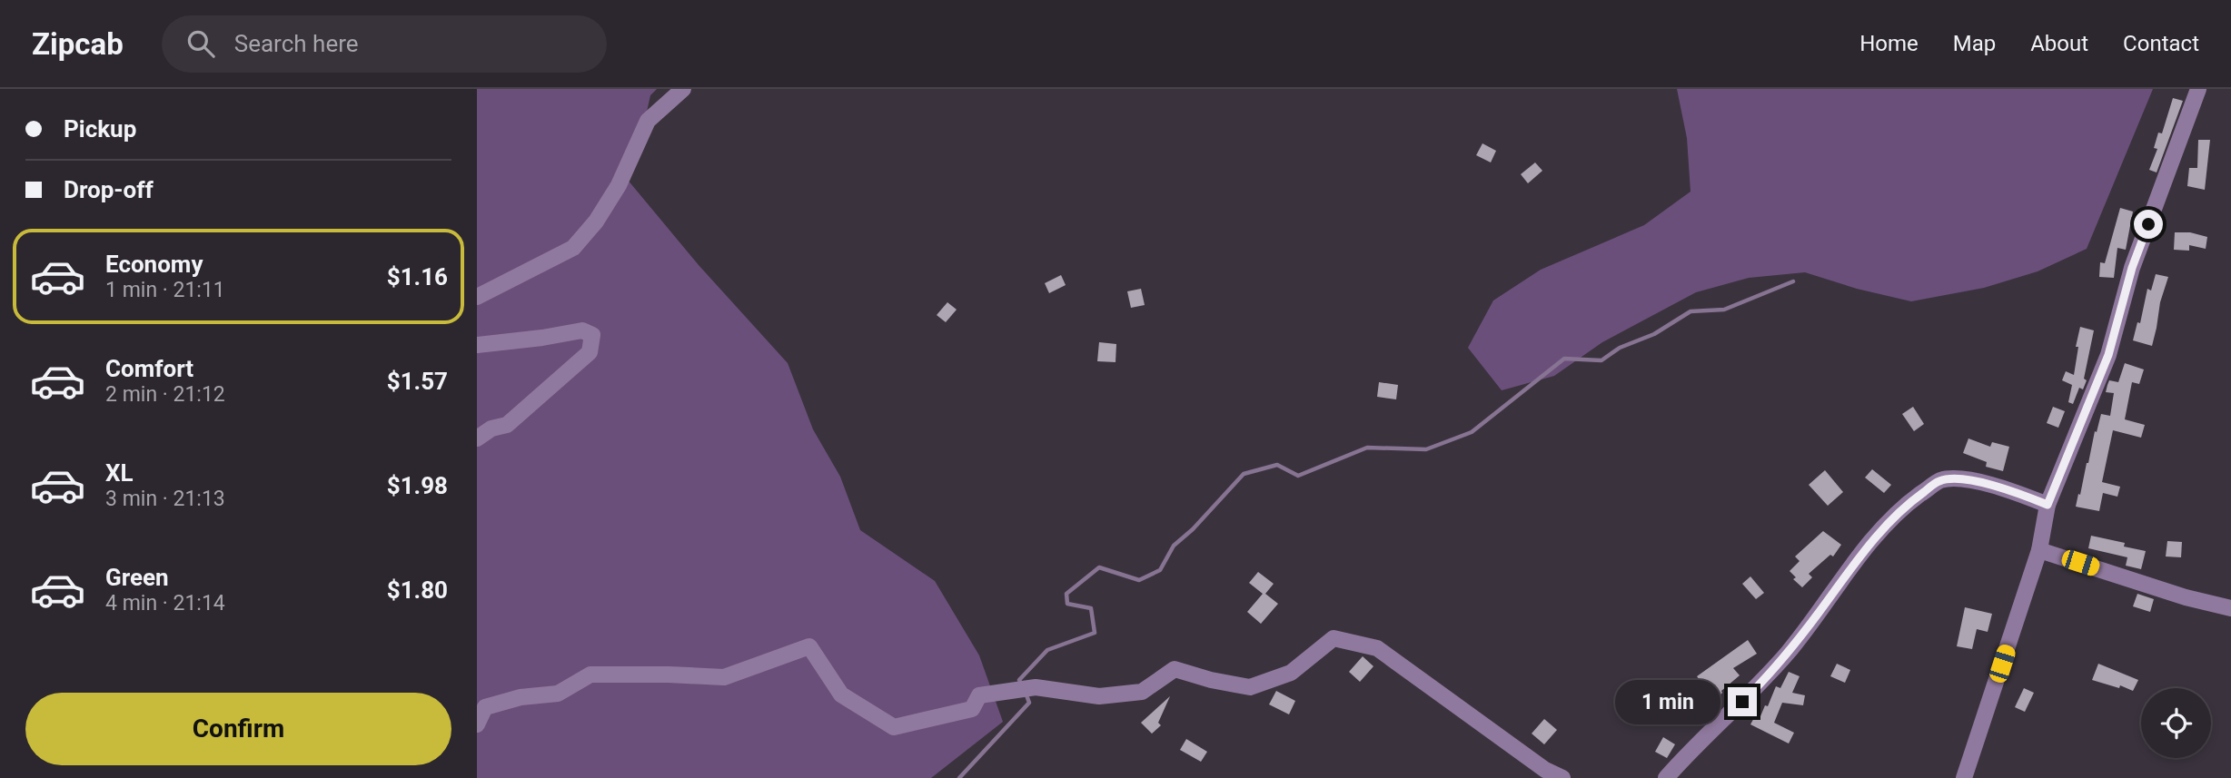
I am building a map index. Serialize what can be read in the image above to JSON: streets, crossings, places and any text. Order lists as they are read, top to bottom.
{
  "page": {
    "header": "Zipcab",
    "search": "Search here",
    "nav": [
      "Home",
      "Map",
      "About",
      "Contact"
    ],
    "banner": ["Pickup", "Drop-off"],
    "list": [
      {
        "name": "Economy",
        "note": "1 min · 21:11",
        "value": "$1.16"
      },
      {
        "name": "Comfort",
        "note": "2 min · 21:12",
        "value": "$1.57"
      },
      {
        "name": "XL",
        "note": "3 min · 21:13",
        "value": "$1.98"
      },
      {
        "name": "Green",
        "note": "4 min · 21:14",
        "value": "$1.80"
      }
    ],
    "buttons": "Confirm",
    "bubble": "1 min"
  }
}
